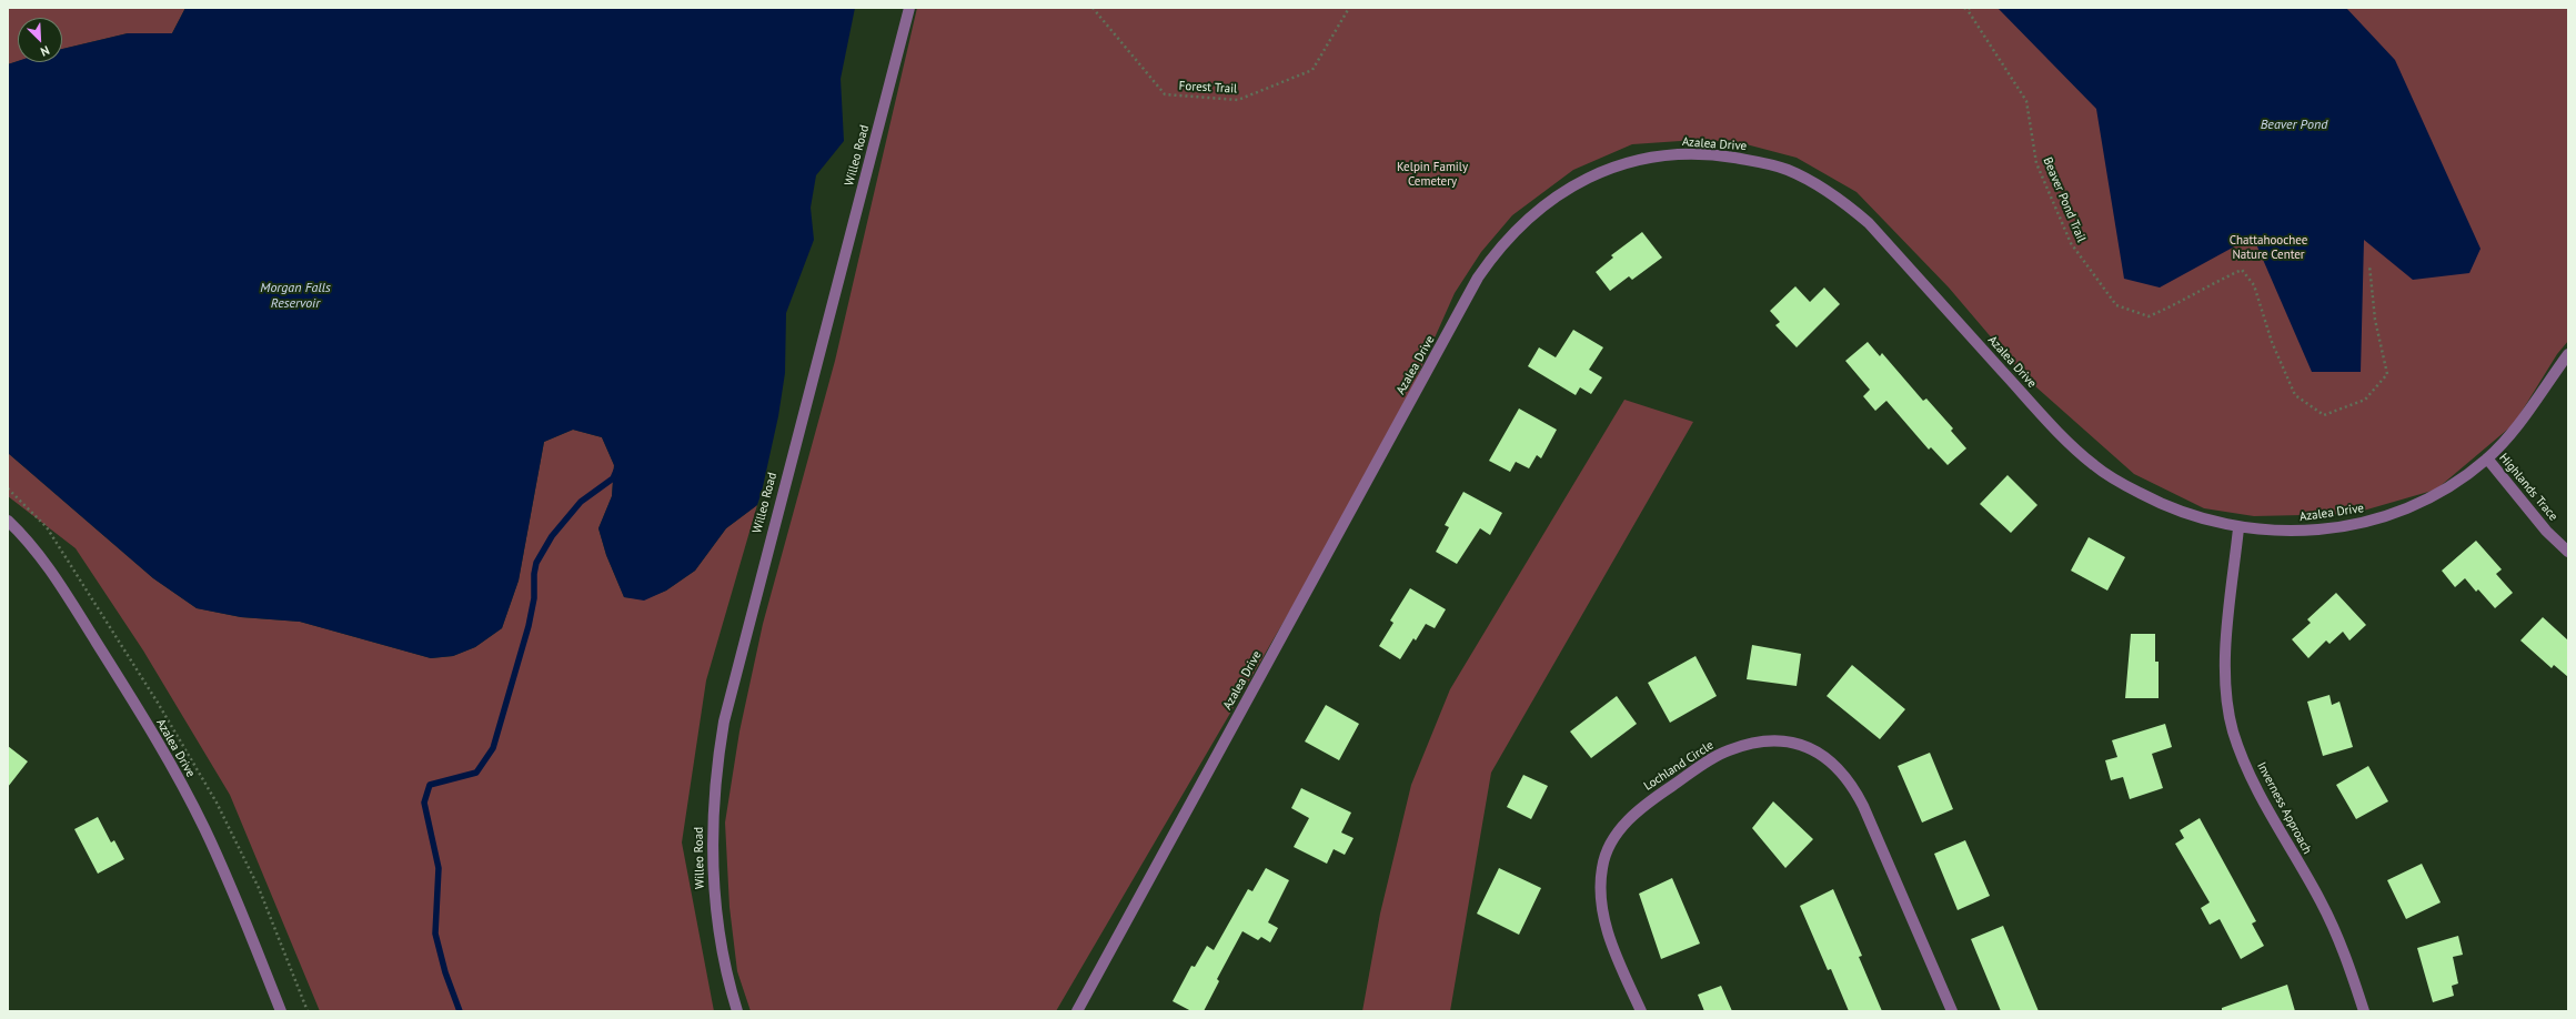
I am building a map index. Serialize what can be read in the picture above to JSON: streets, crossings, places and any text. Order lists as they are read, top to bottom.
{
  "streets": {
    "street": [
      "Azalea Drive",
      "Willeo Road",
      "Highlands Trace",
      "Lochland Circle",
      "Inverness Approach"
    ],
    "path": ["Forest Trail", "Beaver Pond Trail"]
  },
  "crossings": [
    ["Azalea Drive", "Highlands Trace"],
    ["Azalea Drive", "Inverness Approach"]
  ],
  "water": ["Beaver Pond", "Morgan Falls Reservoir"],
  "parks": ["Kelpin Family Cemetery", "Chattahoochee Nature Center"],
  "north": "bottom right"
}
